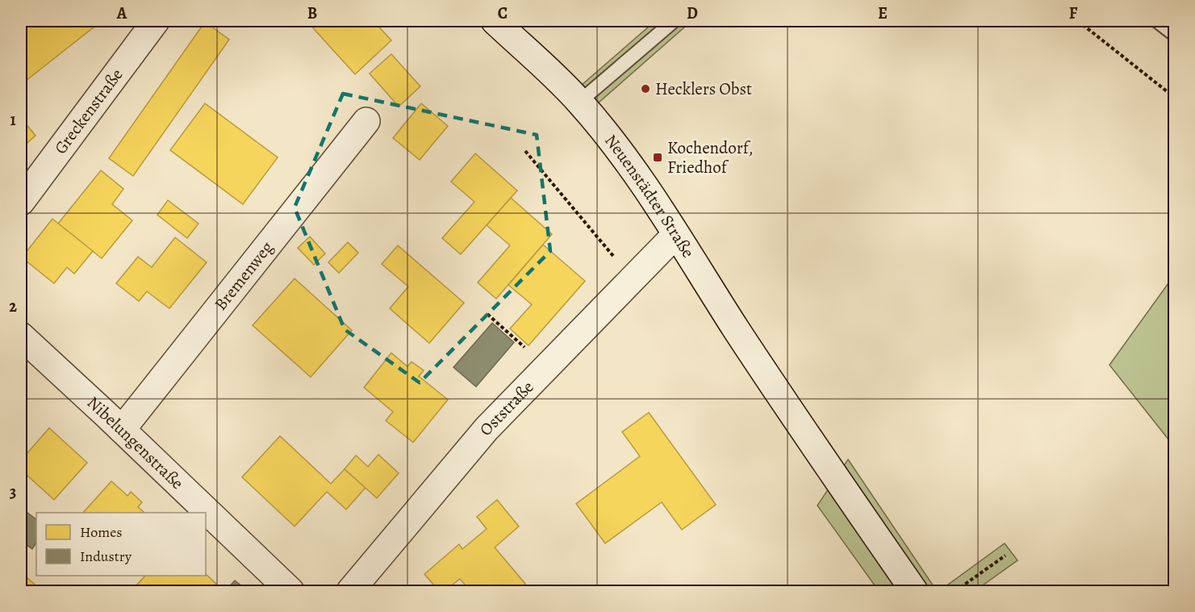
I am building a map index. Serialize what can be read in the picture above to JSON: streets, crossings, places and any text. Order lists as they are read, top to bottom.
{
  "streets": {
    "street": [
      "Greckenstraße",
      "Neuenstädter Straße",
      "Bremenweg",
      "Oststraße",
      "Nibelungenstraße"
    ]
  },
  "crossings": [
    ["Neuenstädter Straße", "Oststraße"],
    ["Bremenweg", "Nibelungenstraße"]
  ],
  "places": {
    "other": ["Hecklers Obst"],
    "transit": ["Kochendorf, Friedhof"]
  },
  "legend": ["Homes", "Industry"],
  "grid": {
    "columns": [
      "A",
      "B",
      "C",
      "D",
      "E",
      "F"
    ],
    "rows": ["1", "2", "3"]
  }
}
